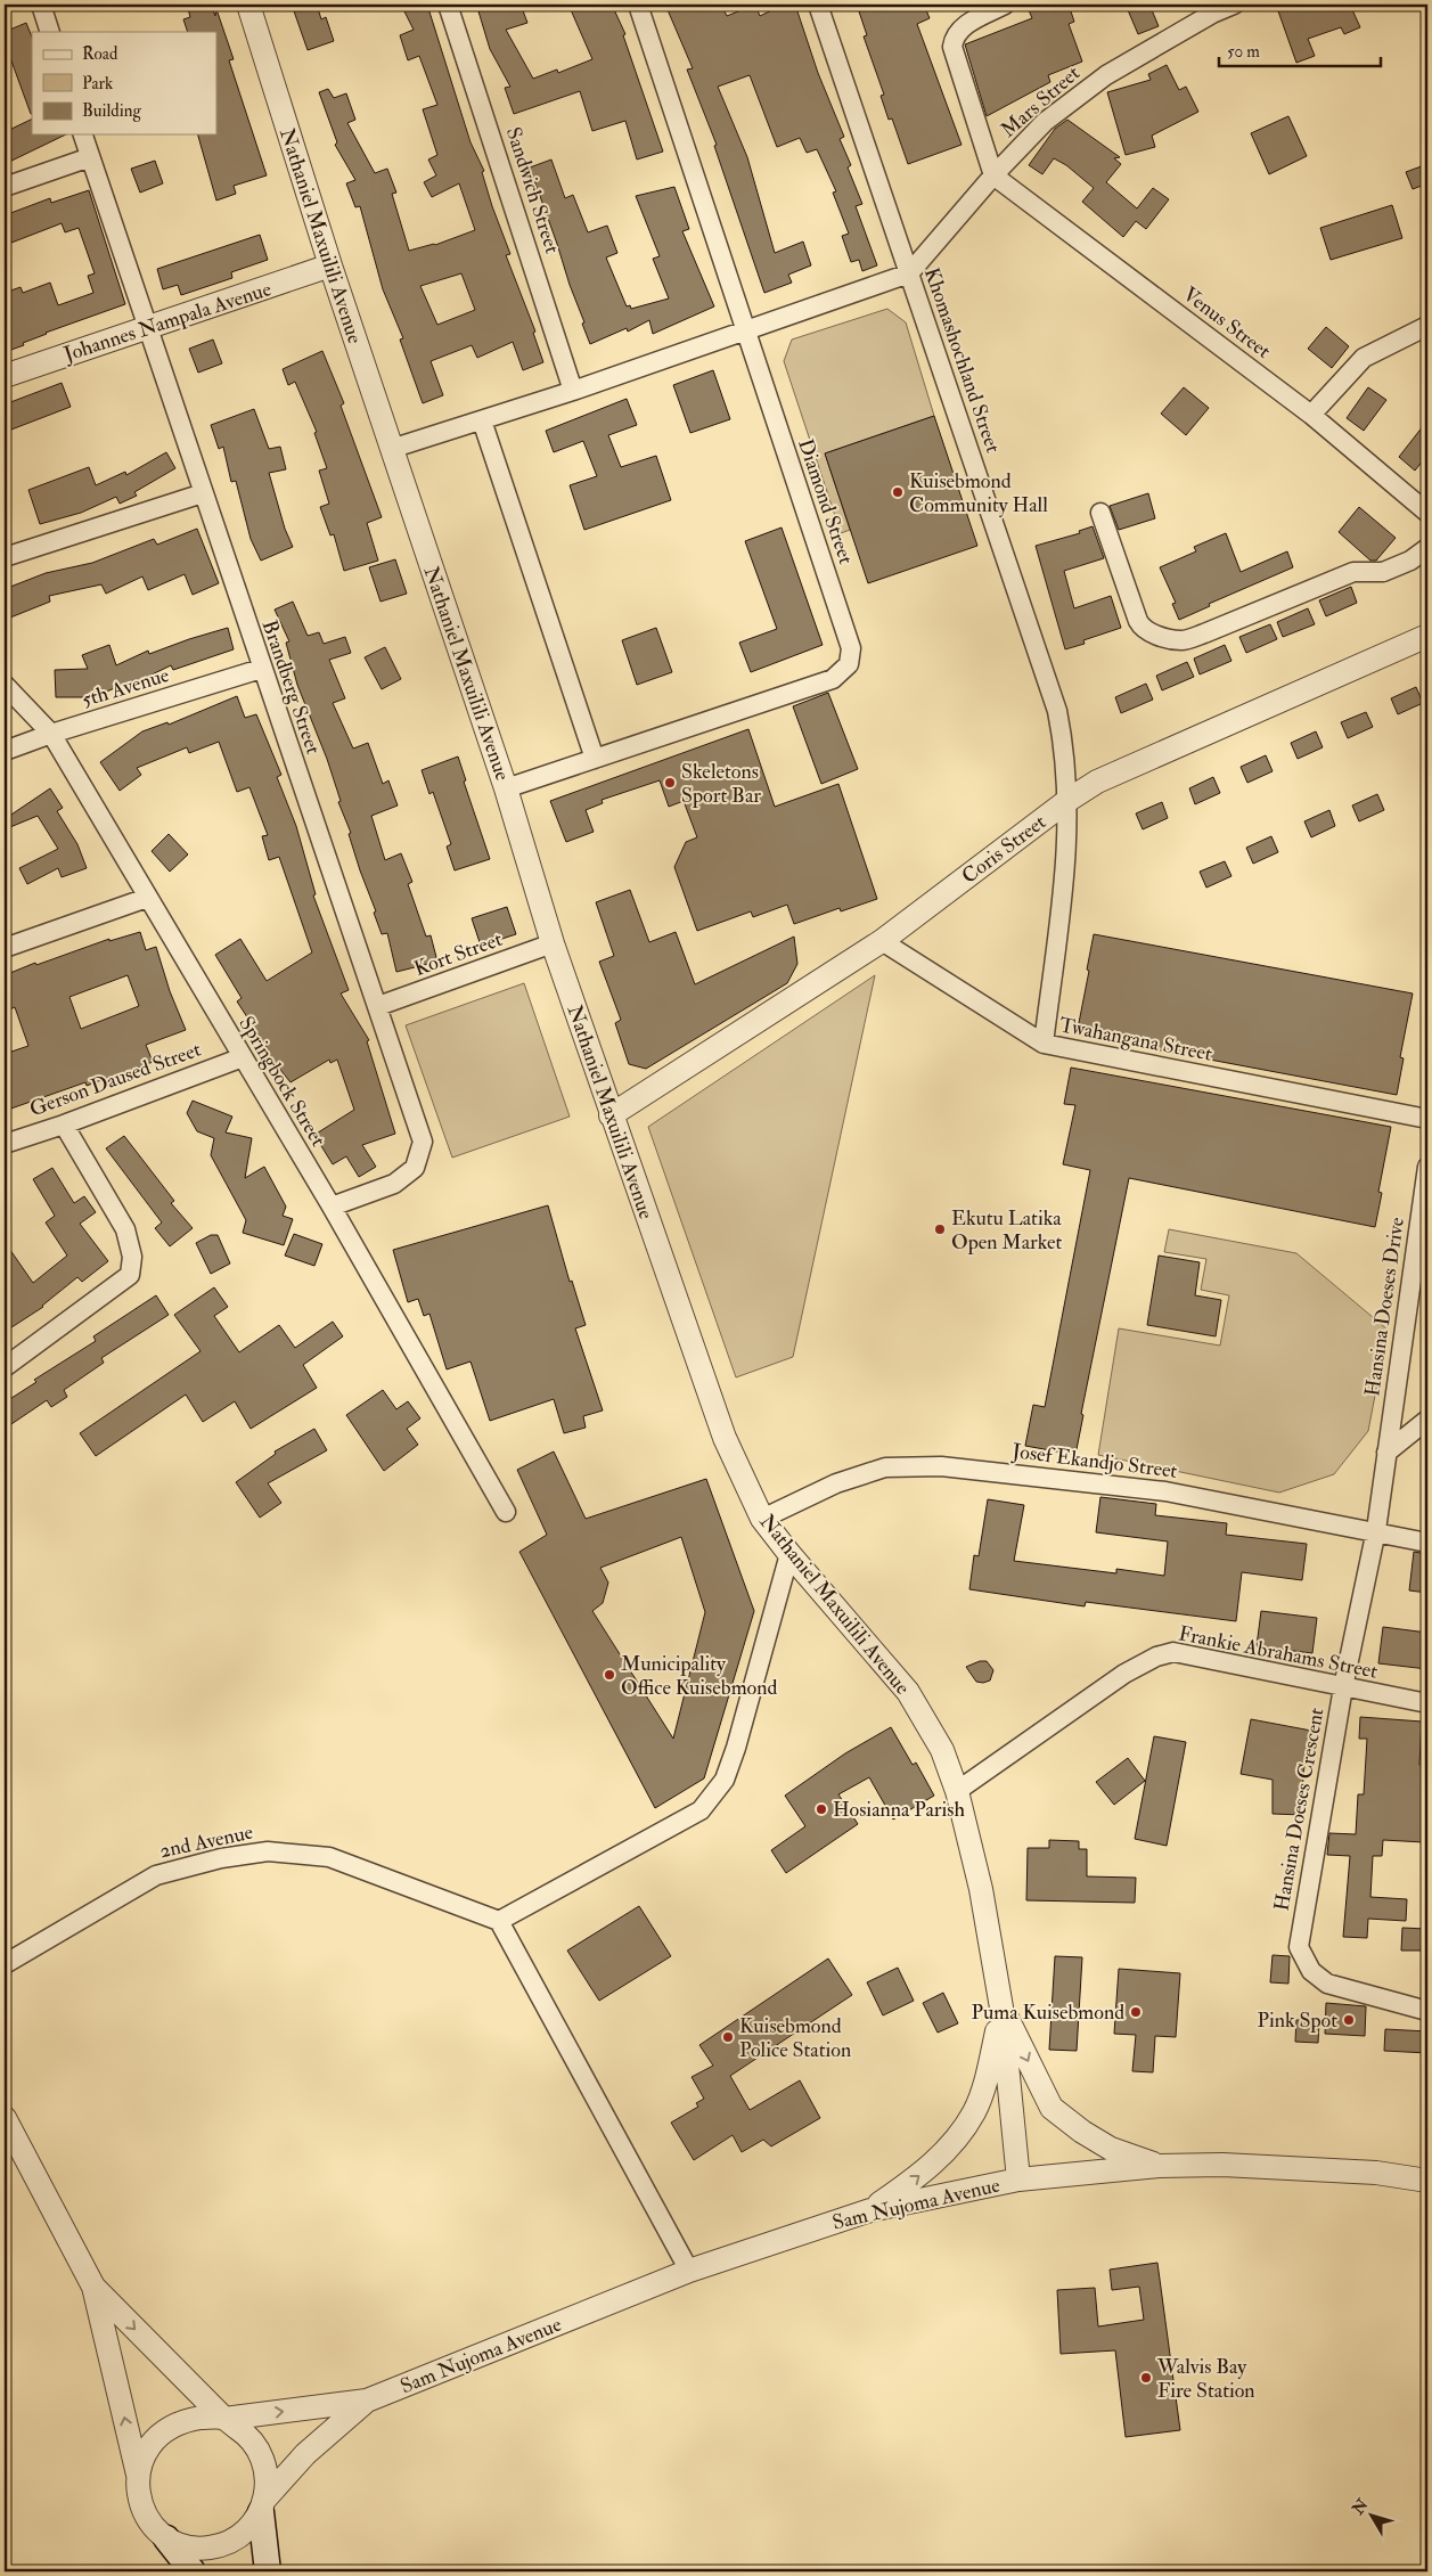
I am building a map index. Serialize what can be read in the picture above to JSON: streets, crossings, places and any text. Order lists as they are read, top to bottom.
{
  "streets": {
    "street": [
      "Mars Street",
      "Sandwich Street",
      "Nathaniel Maxuilili Avenue",
      "Johannes Nampala Avenue",
      "Venus Street",
      "Khomashochland Street",
      "Diamond Street",
      "5th Avenue",
      "Brandberg Street",
      "Coris Street",
      "Kort Street",
      "Twahangana Street",
      "Gerson Daused Street",
      "Springbock Street",
      "Hansina Doeses Drive",
      "Josef Ekandjo Street",
      "Frankie Abrahams Street",
      "Hansina Doeses Crescent",
      "2nd Avenue",
      "Sam Nujoma Avenue"
    ]
  },
  "crossings": [
    ["Mars Street", "Venus Street"],
    ["Mars Street", "Khomashochland Street"],
    ["Nathaniel Maxuilili Avenue", "Johannes Nampala Avenue"],
    ["Nathaniel Maxuilili Avenue", "Diamond Street"],
    ["Nathaniel Maxuilili Avenue", "Coris Street"],
    ["Nathaniel Maxuilili Avenue", "Kort Street"],
    ["Nathaniel Maxuilili Avenue", "Josef Ekandjo Street"],
    ["Nathaniel Maxuilili Avenue", "Frankie Abrahams Street"],
    ["Nathaniel Maxuilili Avenue", "Sam Nujoma Avenue"],
    ["Johannes Nampala Avenue", "Brandberg Street"],
    ["Khomashochland Street", "Coris Street"],
    ["Khomashochland Street", "Twahangana Street"],
    ["5th Avenue", "Brandberg Street"],
    ["5th Avenue", "Springbock Street"],
    ["Brandberg Street", "Kort Street"],
    ["Brandberg Street", "Springbock Street"],
    ["Coris Street", "Twahangana Street"],
    ["Gerson Daused Street", "Springbock Street"],
    ["Hansina Doeses Drive", "Josef Ekandjo Street"],
    ["Hansina Doeses Drive", "Hansina Doeses Crescent"],
    ["Josef Ekandjo Street", "Hansina Doeses Crescent"],
    ["Frankie Abrahams Street", "Hansina Doeses Crescent"]
  ],
  "places": [
    "Kuisebmond Community Hall",
    "Skeletons Sport Bar",
    "Ekutu Latika Open Market",
    "Municipality Office Kuisebmond",
    "Hosianna Parish",
    "Puma Kuisebmond",
    "Pink Spot",
    "Kuisebmond Police Station",
    "Walvis Bay Fire Station"
  ],
  "legend": ["Road", "Park", "Building"],
  "scale_bar": "50 m",
  "north": "top left"
}
